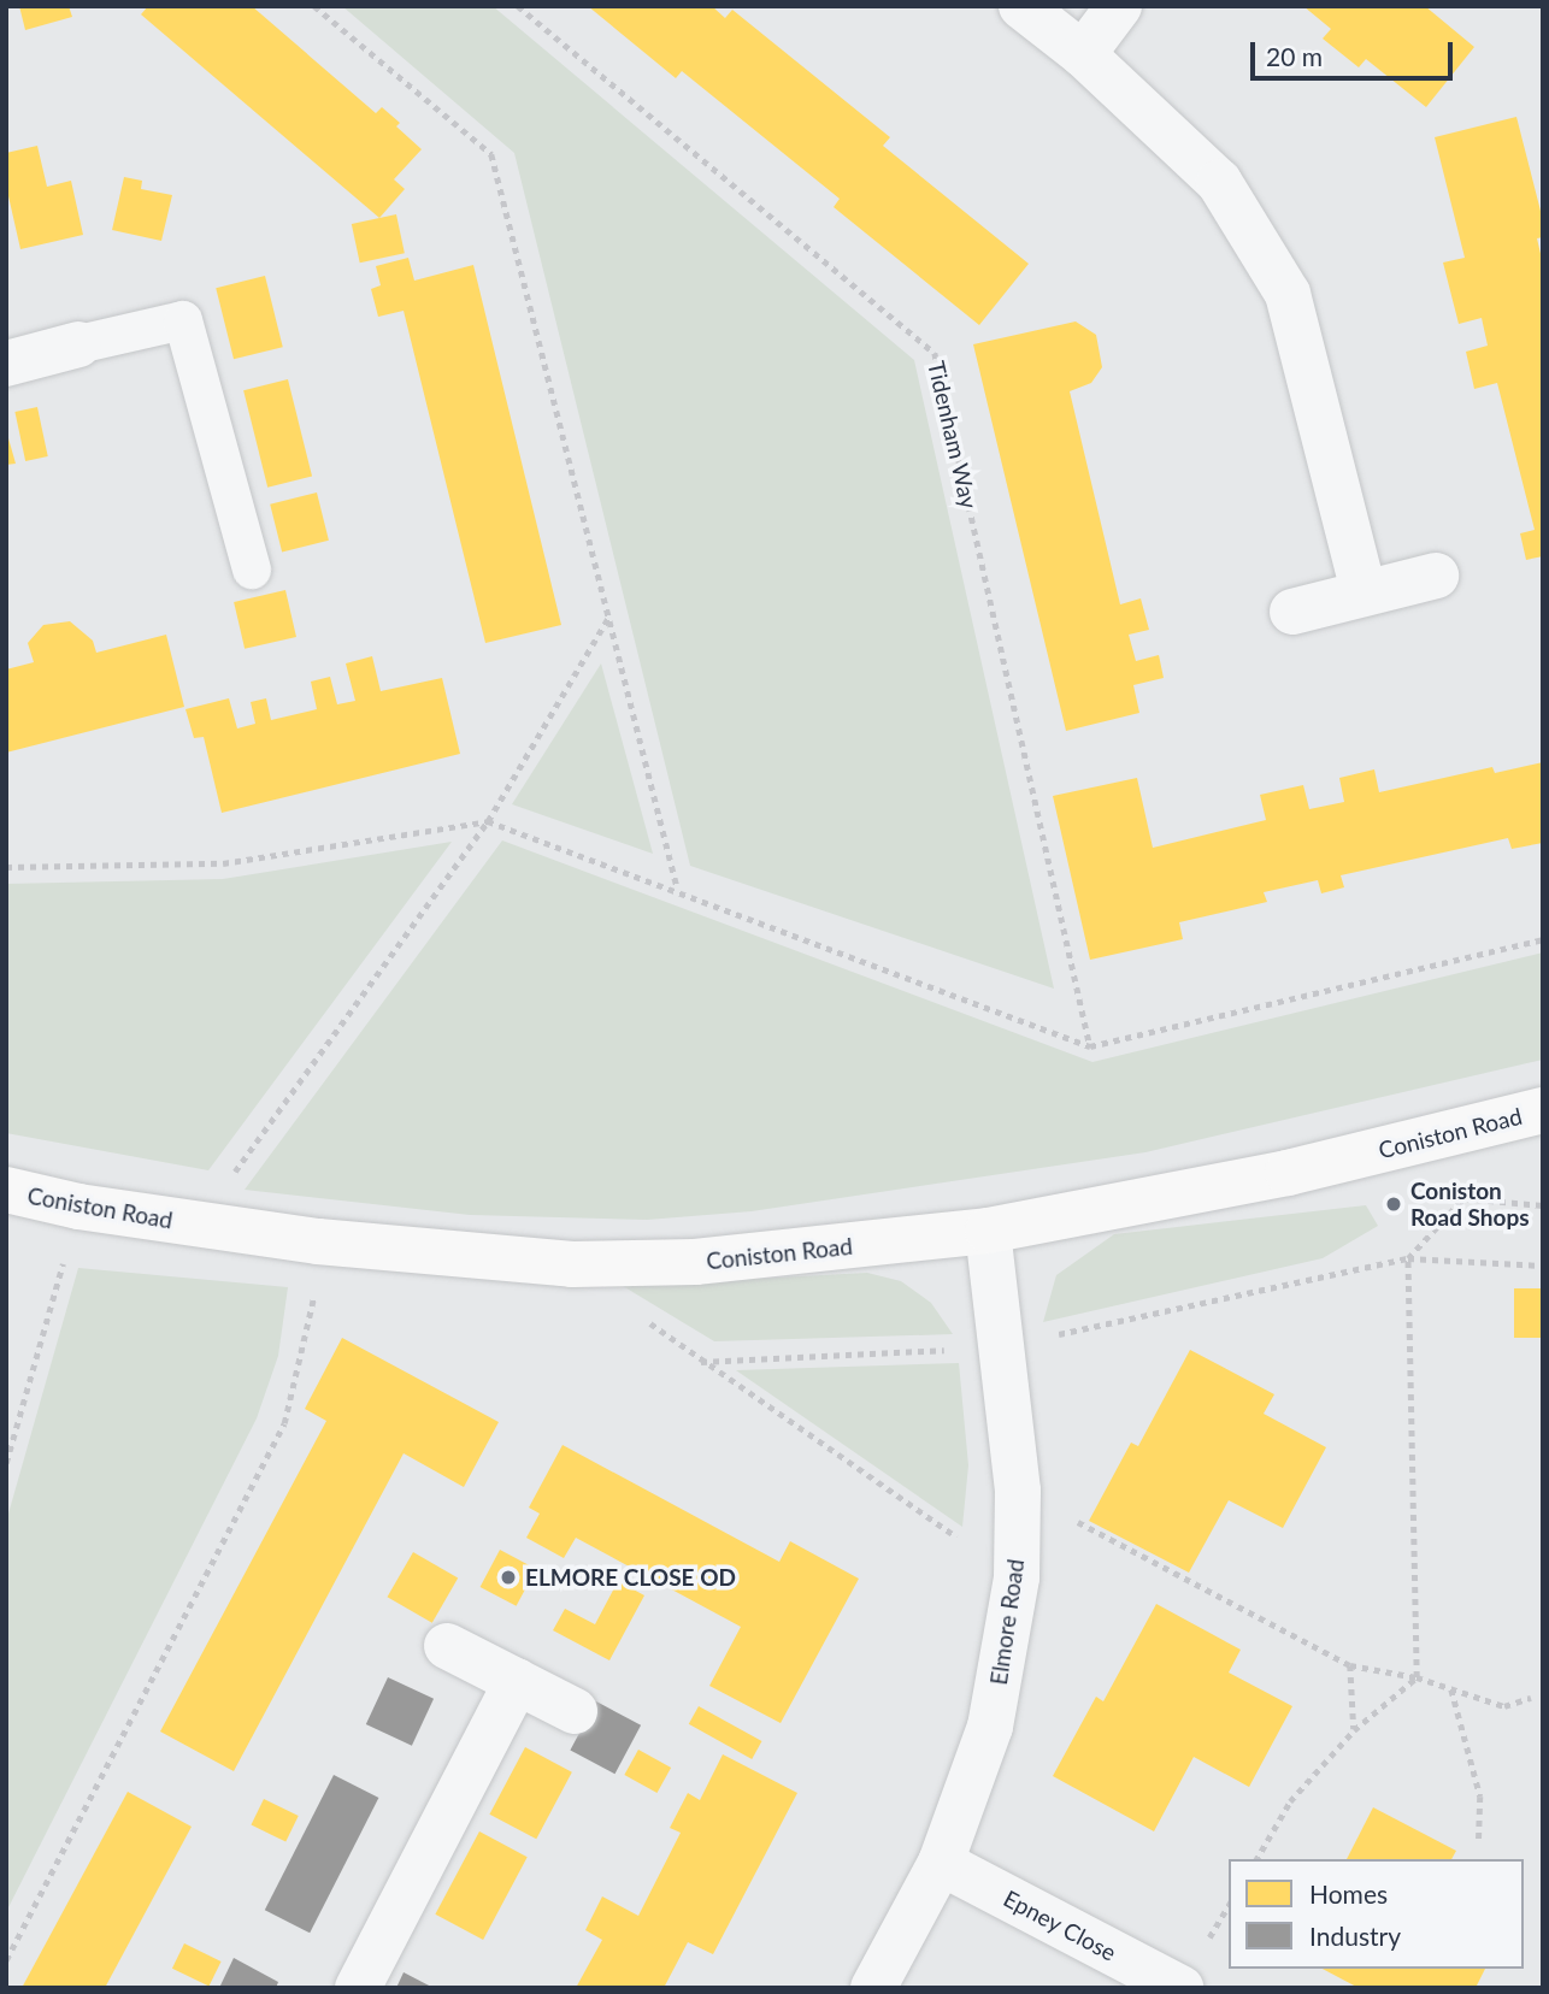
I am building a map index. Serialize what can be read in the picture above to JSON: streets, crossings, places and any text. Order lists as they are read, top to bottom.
{
  "streets": {
    "street": ["Coniston Road", "Elmore Road", "Epney Close"],
    "path": ["Tidenham Way"]
  },
  "crossings": [
    ["Coniston Road", "Elmore Road"],
    ["Elmore Road", "Epney Close"]
  ],
  "places": ["Coniston Road Shops", "ELMORE CLOSE OD"],
  "legend": ["Homes", "Industry"],
  "scale_bar": "20 m"
}
